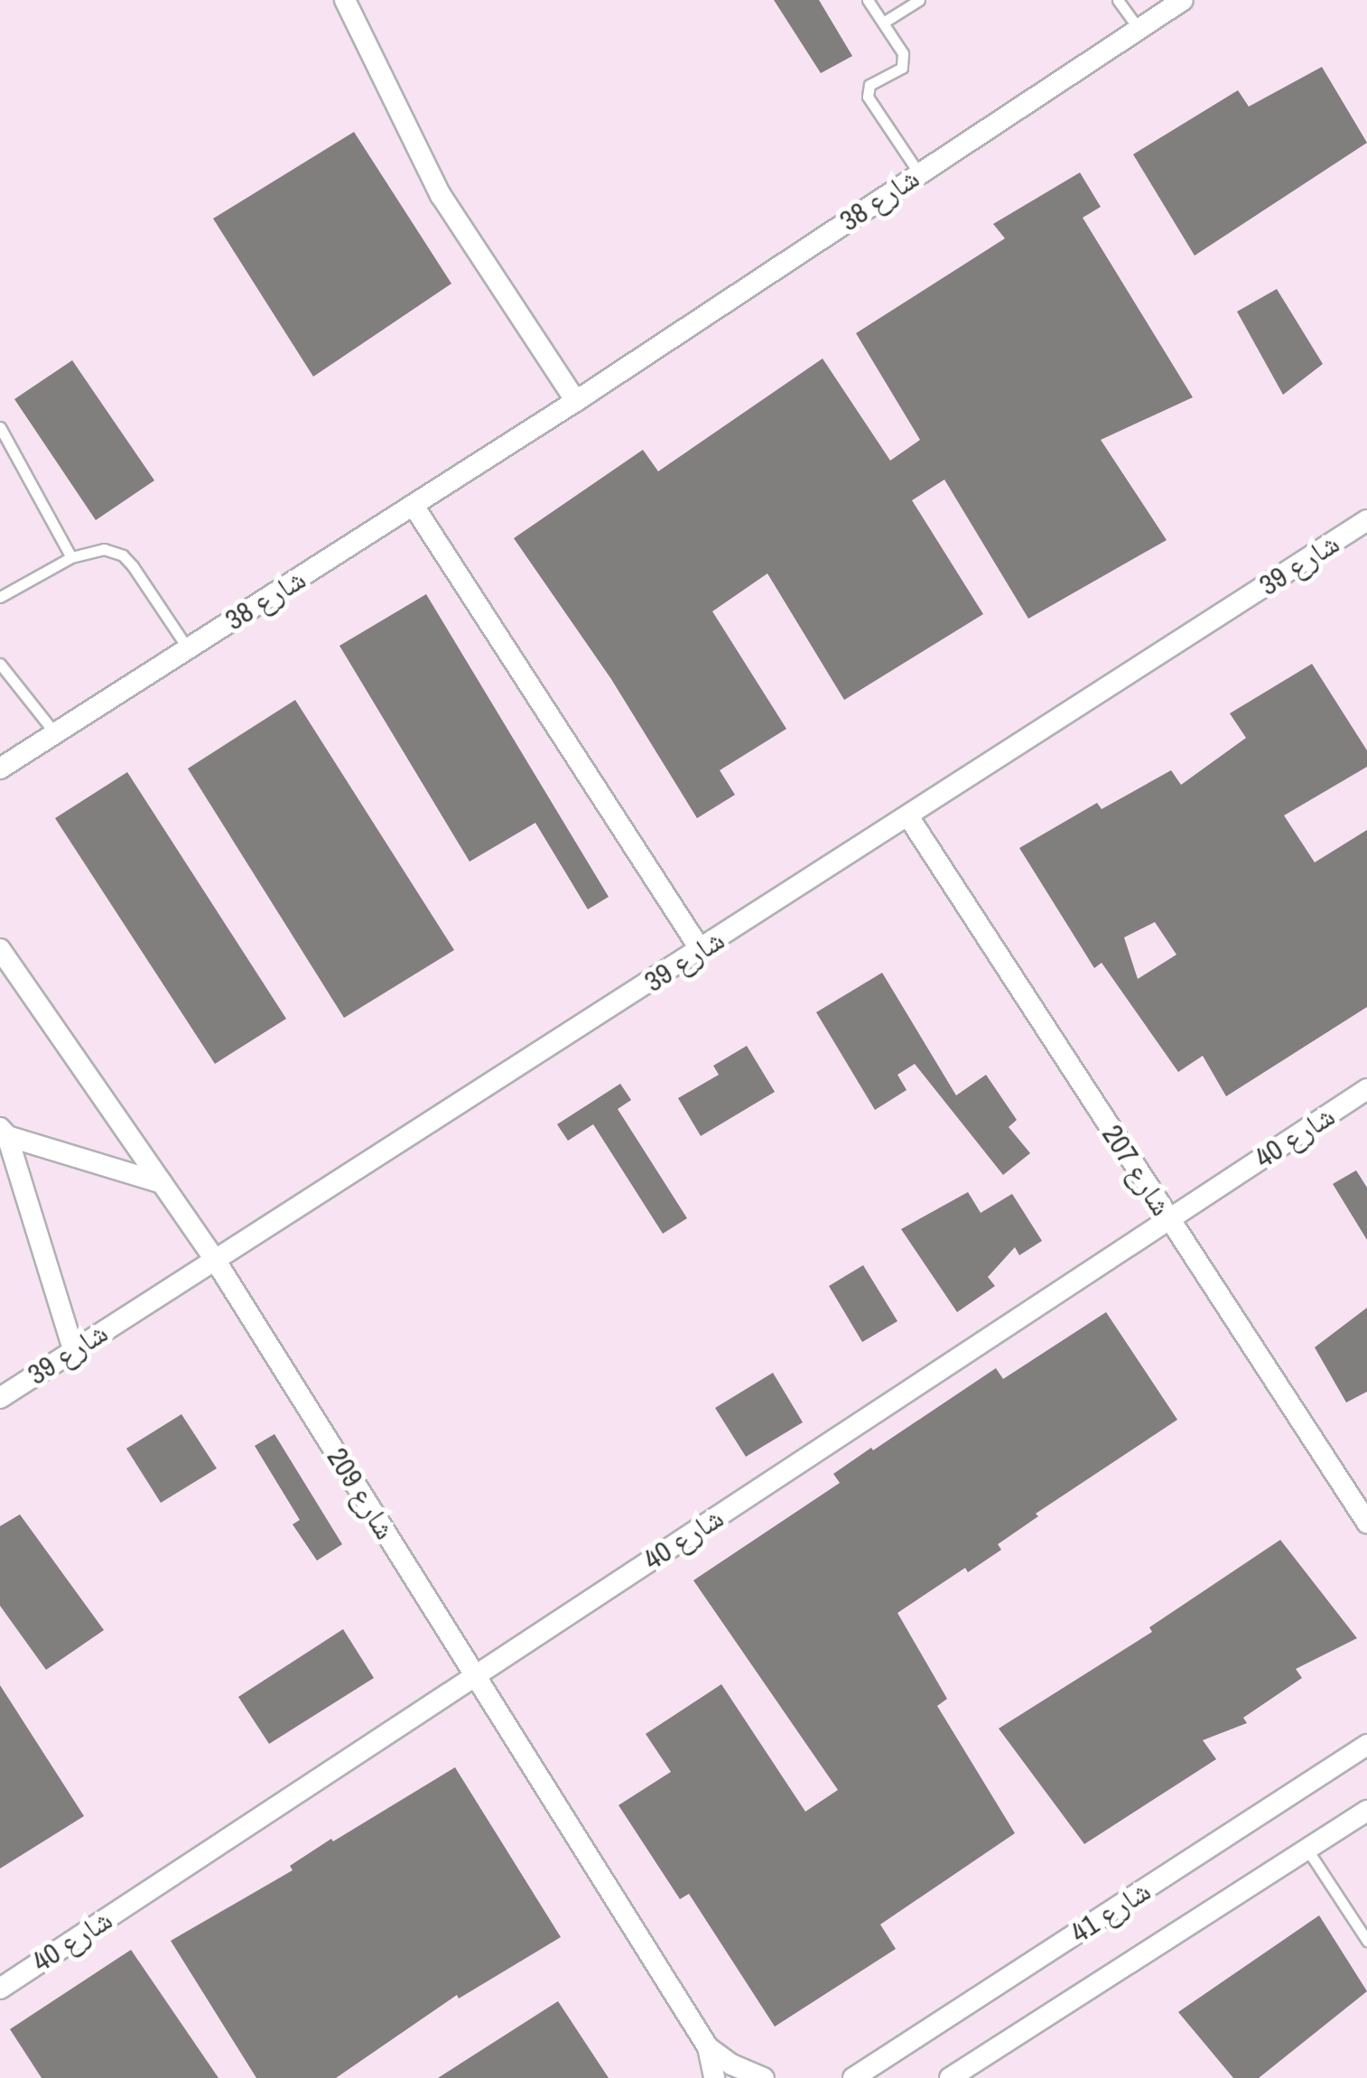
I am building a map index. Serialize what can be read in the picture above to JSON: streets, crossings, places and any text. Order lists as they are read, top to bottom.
{
  "streets": {
    "street": [
      "شارع 38",
      "شارع 39",
      "شارع 40",
      "شارع 207",
      "شارع 209",
      "شارع 41"
    ]
  },
  "crossings": [
    ["شارع 39", "شارع 207"],
    ["شارع 39", "شارع 209"],
    ["شارع 40", "شارع 207"],
    ["شارع 40", "شارع 209"]
  ]
}
